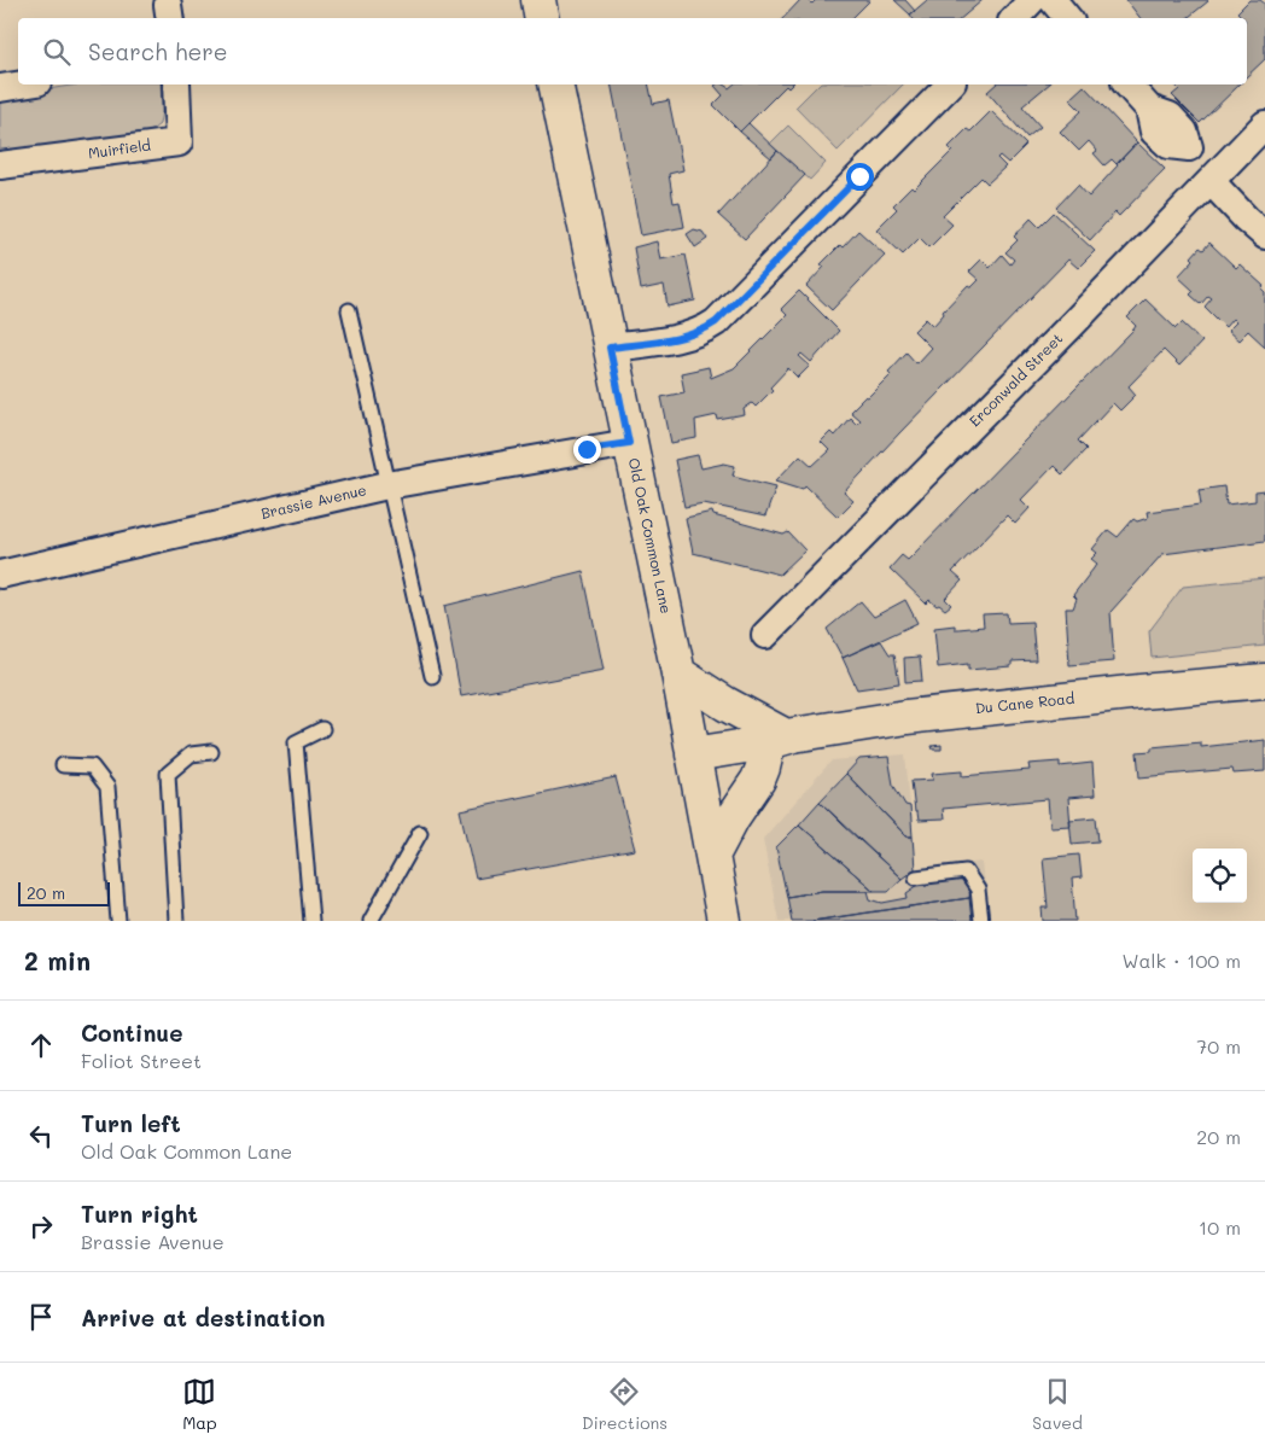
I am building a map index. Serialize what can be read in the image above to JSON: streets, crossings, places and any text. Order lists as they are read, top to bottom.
{
  "streets": {
    "street": [
      "Muirfield",
      "Erconwald Street",
      "Brassie Avenue",
      "Old Oak Common Lane",
      "Du Cane Road"
    ]
  },
  "crossings": [
    ["Brassie Avenue", "Old Oak Common Lane"],
    ["Old Oak Common Lane", "Du Cane Road"]
  ],
  "scale_bar": "20 m",
  "page": {
    "search": "Search here",
    "scale": "20 m",
    "heading": ["2 min", "Walk · 100 m"],
    "list": [
      ["Continue", "Foliot Street", "70 m"],
      ["Turn left", "Old Oak Common Lane", "20 m"],
      ["Turn right", "Brassie Avenue", "10 m"],
      "Arrive at destination"
    ],
    "nav": ["Map", "Directions", "Saved"]
  }
}
